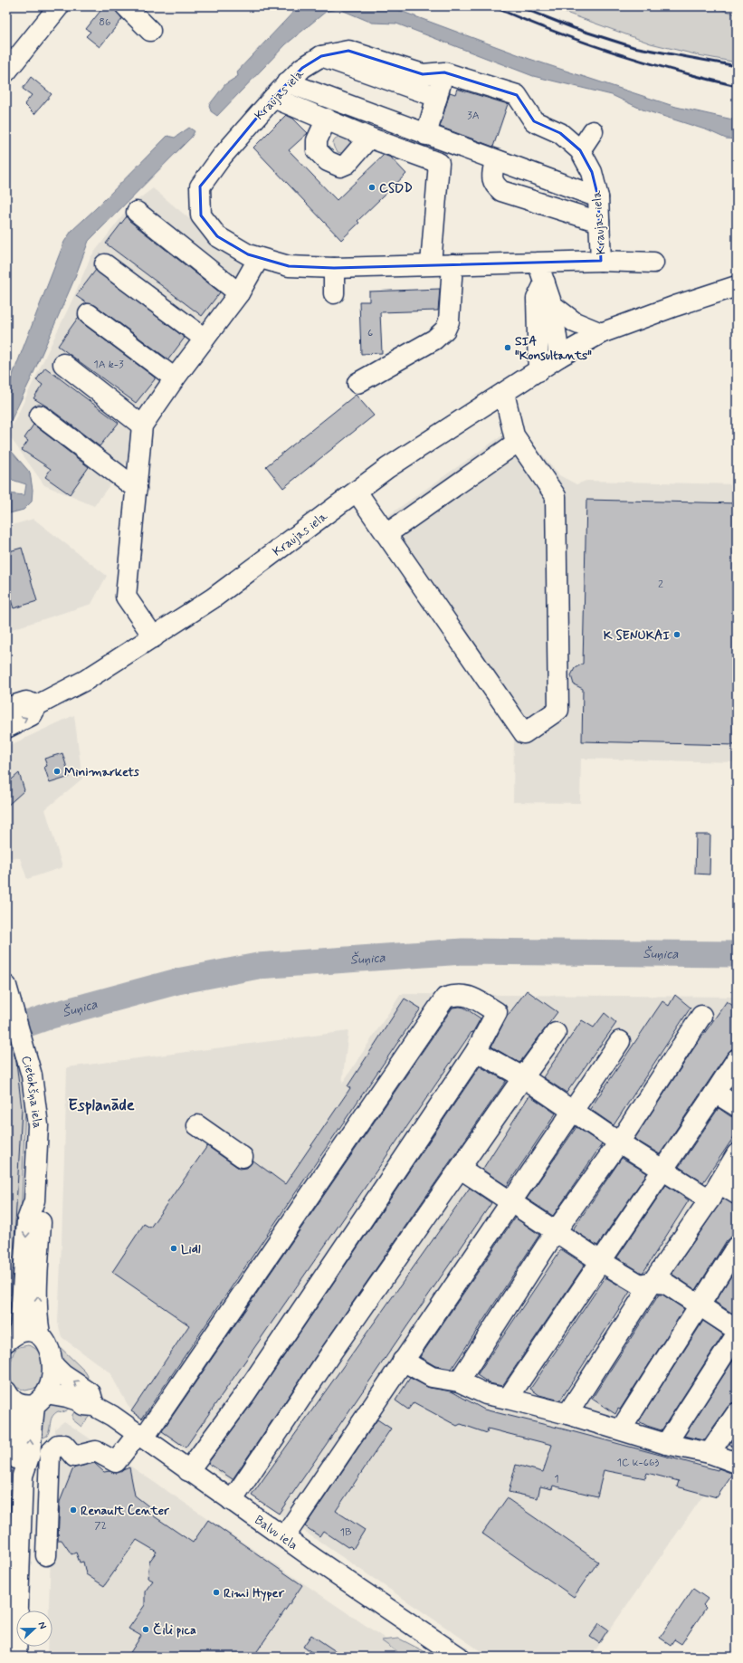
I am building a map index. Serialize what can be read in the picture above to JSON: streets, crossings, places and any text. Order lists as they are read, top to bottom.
{
  "streets": {
    "street": ["Kraujas iela", "Cietokšņa iela", "Balvu iela"]
  },
  "districts": ["Esplanāde"],
  "water": ["Šuņica"],
  "places": [
    "CSDD",
    "SIA \"Konsultants\"",
    "K SENUKAI",
    "Minimarkets",
    "Lidl",
    "Renault Center",
    "Rimi Hyper",
    "Čili pica"
  ],
  "house_numbers": [
    "86",
    "3A",
    "6",
    "1A k-3",
    "2",
    "1C k-663",
    "1",
    "72",
    "1B"
  ],
  "north": "right"
}
